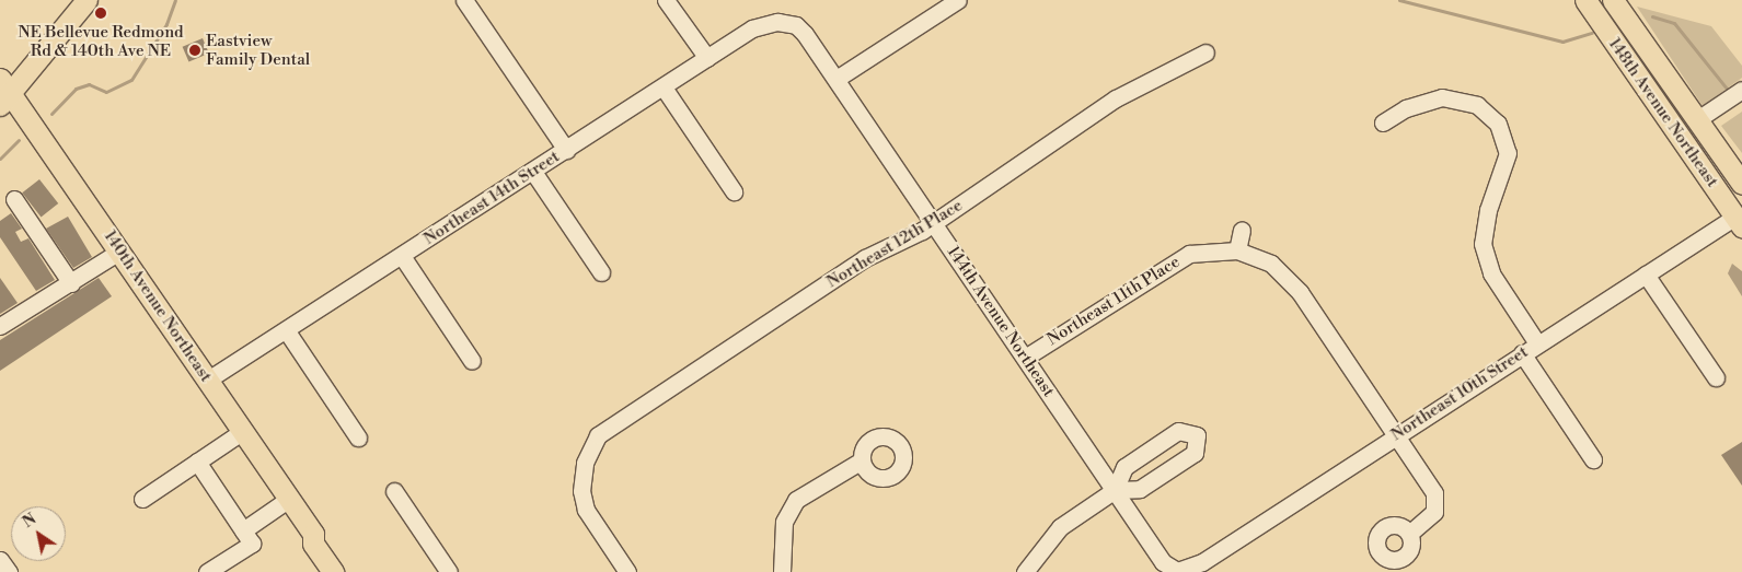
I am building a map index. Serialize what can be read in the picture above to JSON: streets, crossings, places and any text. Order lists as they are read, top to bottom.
{
  "streets": {
    "main road": ["148th Avenue Northeast", "140th Avenue Northeast"],
    "street": [
      "Northeast 14th Street",
      "Northeast 12th Place",
      "Northeast 11th Place",
      "144th Avenue Northeast",
      "Northeast 10th Street"
    ]
  },
  "crossings": [
    ["148th Avenue Northeast", "Northeast 10th Street"],
    ["Northeast 14th Street", "140th Avenue Northeast"],
    ["Northeast 14th Street", "144th Avenue Northeast"],
    ["Northeast 12th Place", "144th Avenue Northeast"],
    ["Northeast 11th Place", "144th Avenue Northeast"],
    ["144th Avenue Northeast", "Northeast 10th Street"]
  ],
  "places": ["NE Bellevue Redmond Rd & 140th Ave NE", "Eastview Family Dental"],
  "north": "top left"
}
